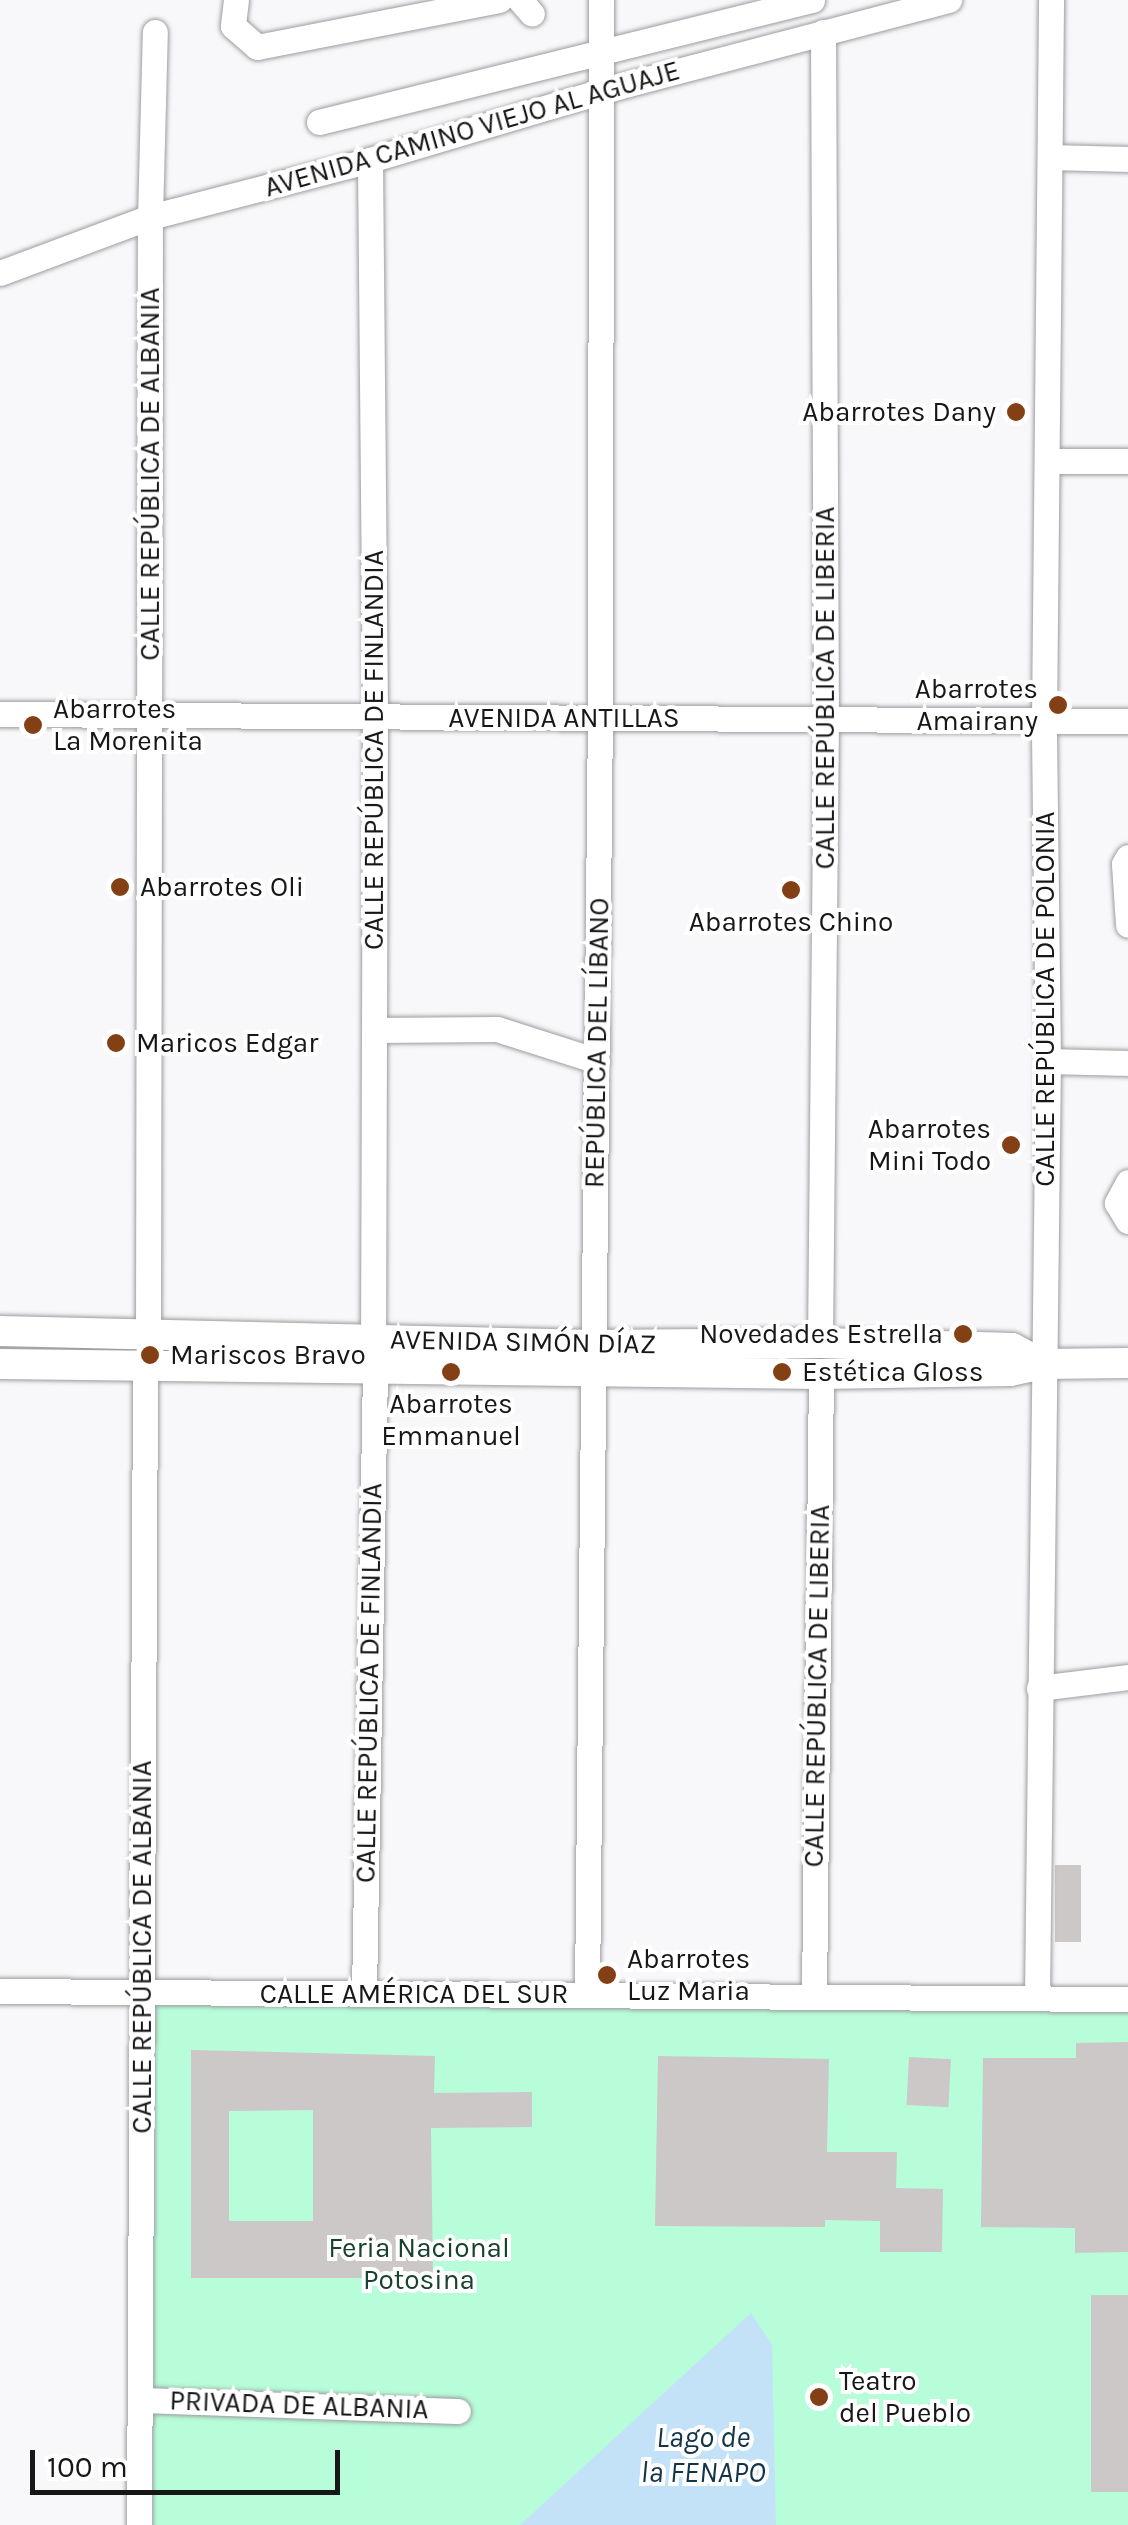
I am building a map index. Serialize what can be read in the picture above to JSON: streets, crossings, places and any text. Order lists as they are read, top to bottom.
{
  "streets": {
    "main road": ["AVENIDA SIMÓN DÍAZ"],
    "street": [
      "AVENIDA CAMINO VIEJO AL AGUAJE",
      "CALLE REPÚBLICA DE ALBANIA",
      "CALLE REPÚBLICA DE LIBERIA",
      "AVENIDA ANTILLAS",
      "CALLE REPÚBLICA DE FINLANDIA",
      "CALLE REPÚBLICA DE POLONIA",
      "REPÚBLICA DEL LÍBANO",
      "CALLE AMÉRICA DEL SUR",
      "PRIVADA DE ALBANIA"
    ]
  },
  "crossings": [
    ["AVENIDA CAMINO VIEJO AL AGUAJE", "CALLE REPÚBLICA DE ALBANIA"],
    ["AVENIDA CAMINO VIEJO AL AGUAJE", "CALLE REPÚBLICA DE LIBERIA"],
    ["AVENIDA CAMINO VIEJO AL AGUAJE", "CALLE REPÚBLICA DE FINLANDIA"],
    ["AVENIDA CAMINO VIEJO AL AGUAJE", "REPÚBLICA DEL LÍBANO"],
    ["CALLE REPÚBLICA DE ALBANIA", "AVENIDA ANTILLAS"],
    ["CALLE REPÚBLICA DE ALBANIA", "AVENIDA SIMÓN DÍAZ"],
    ["CALLE REPÚBLICA DE ALBANIA", "CALLE AMÉRICA DEL SUR"],
    ["CALLE REPÚBLICA DE ALBANIA", "PRIVADA DE ALBANIA"],
    ["CALLE REPÚBLICA DE LIBERIA", "AVENIDA ANTILLAS"],
    ["CALLE REPÚBLICA DE LIBERIA", "AVENIDA SIMÓN DÍAZ"],
    ["CALLE REPÚBLICA DE LIBERIA", "CALLE AMÉRICA DEL SUR"],
    ["AVENIDA ANTILLAS", "CALLE REPÚBLICA DE FINLANDIA"],
    ["AVENIDA ANTILLAS", "CALLE REPÚBLICA DE POLONIA"],
    ["AVENIDA ANTILLAS", "REPÚBLICA DEL LÍBANO"],
    ["CALLE REPÚBLICA DE FINLANDIA", "AVENIDA SIMÓN DÍAZ"],
    ["CALLE REPÚBLICA DE FINLANDIA", "CALLE AMÉRICA DEL SUR"],
    ["CALLE REPÚBLICA DE POLONIA", "AVENIDA SIMÓN DÍAZ"],
    ["CALLE REPÚBLICA DE POLONIA", "CALLE AMÉRICA DEL SUR"],
    ["REPÚBLICA DEL LÍBANO", "AVENIDA SIMÓN DÍAZ"],
    ["REPÚBLICA DEL LÍBANO", "CALLE AMÉRICA DEL SUR"]
  ],
  "water": ["Lago de la FENAPO"],
  "parks": ["Feria Nacional Potosina"],
  "places": [
    "Abarrotes Dany",
    "Abarrotes Amairany",
    "Abarrotes La Morenita",
    "Abarrotes Oli",
    "Abarrotes Chino",
    "Maricos Edgar",
    "Abarrotes Mini Todo",
    "Novedades Estrella",
    "Mariscos Bravo",
    "Abarrotes Emmanuel",
    "Estética Gloss",
    "Abarrotes Luz Maria",
    "Teatro del Pueblo"
  ],
  "scale_bar": "100 m"
}
